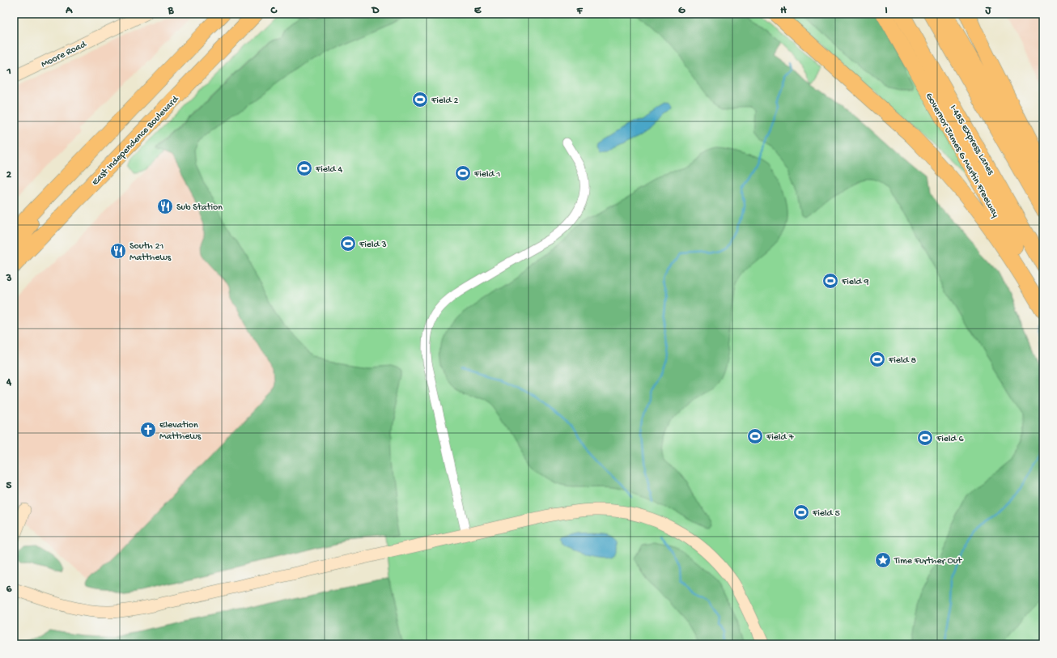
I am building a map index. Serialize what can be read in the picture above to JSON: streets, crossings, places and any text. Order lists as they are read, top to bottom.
{
  "streets": {
    "highway": ["I-485 Express Lanes", "East Independence Boulevard", "Governor James G Martin Freeway"],
    "street": ["Moore Road"]
  },
  "places": {
    "sports": [
      "Field 2",
      "Field 4",
      "Field 1",
      "Field 3",
      "Field 9",
      "Field 8",
      "Field 7",
      "Field 6",
      "Field 5"
    ],
    "restaurant": ["Sub Station", "South 21 Matthews"],
    "church": ["Elevation Matthews"],
    "place": ["Time Further Out"]
  },
  "grid": {
    "columns": [
      "A",
      "B",
      "C",
      "D",
      "E",
      "F",
      "G",
      "H",
      "I",
      "J"
    ],
    "rows": [
      "1",
      "2",
      "3",
      "4",
      "5",
      "6"
    ]
  }
}
